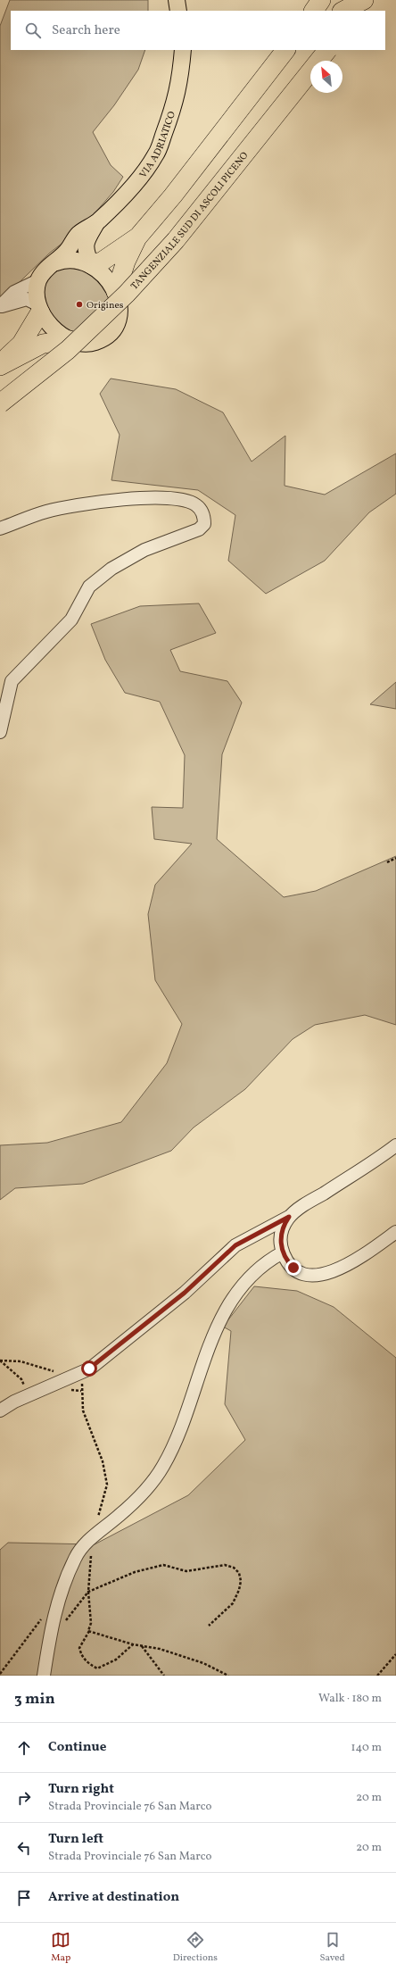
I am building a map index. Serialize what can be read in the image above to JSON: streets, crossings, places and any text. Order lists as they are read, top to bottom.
{
  "streets": {
    "highway": ["TANGENZIALE SUD DI ASCOLI PICENO"],
    "main road": ["VIA ADRIATICO"]
  },
  "places": ["Origines"],
  "north": "top left",
  "page": {
    "search": "Search here",
    "heading": ["3 min", "Walk · 180 m"],
    "list": [
      ["Continue", "140 m"],
      ["Turn right", "Strada Provinciale 76 San Marco", "20 m"],
      ["Turn left", "Strada Provinciale 76 San Marco", "20 m"],
      "Arrive at destination"
    ],
    "nav": ["Map", "Directions", "Saved"]
  }
}
